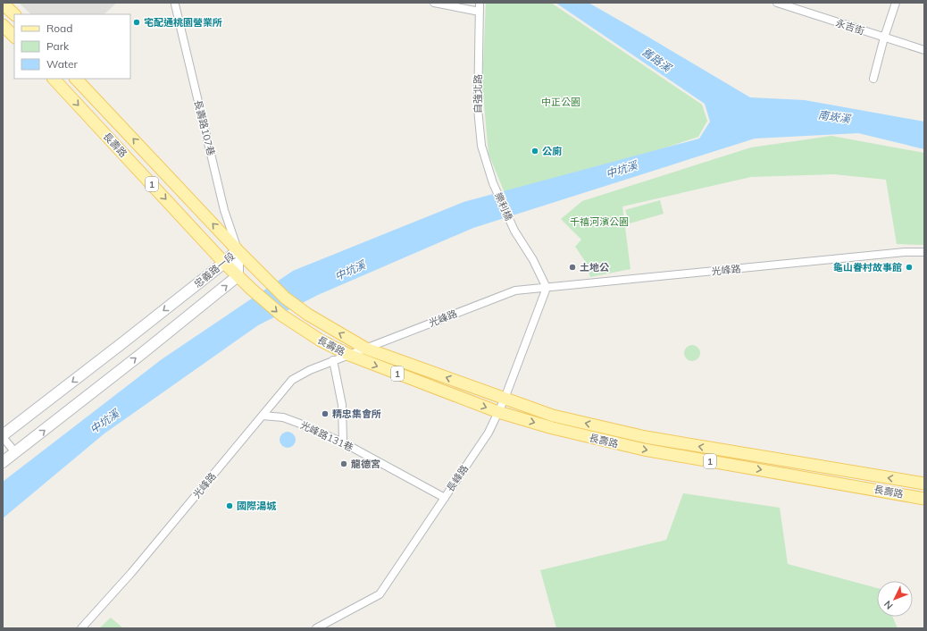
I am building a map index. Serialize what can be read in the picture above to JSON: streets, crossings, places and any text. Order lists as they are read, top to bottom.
{
  "streets": {
    "main road": ["長壽路", "1", "忠義路一段"],
    "street": [
      "永吉街",
      "自強北路",
      "長壽路107巷",
      "樂利橋",
      "光峰路",
      "光峰路131巷",
      "長峰路"
    ]
  },
  "crossings": [
    ["自強北路", "樂利橋"],
    ["長壽路107巷", "長壽路"],
    ["長壽路107巷", "忠義路一段"],
    ["長壽路", "忠義路一段"],
    ["長壽路", "光峰路"],
    ["長壽路", "長峰路"],
    ["樂利橋", "光峰路"],
    ["樂利橋", "長峰路"],
    ["光峰路", "光峰路131巷"],
    ["光峰路", "長峰路"],
    ["光峰路131巷", "長峰路"]
  ],
  "water": ["舊路溪", "南崁溪", "中坑溪"],
  "parks": ["中正公園", "千禧河濱公園"],
  "places": [
    "宅配通桃園營業所",
    "公廁",
    "土地公",
    "龜山眷村故事館",
    "精忠集會所",
    "龍德宮",
    "國際湯城"
  ],
  "legend": ["Road", "Park", "Water"],
  "north": "bottom left"
}
